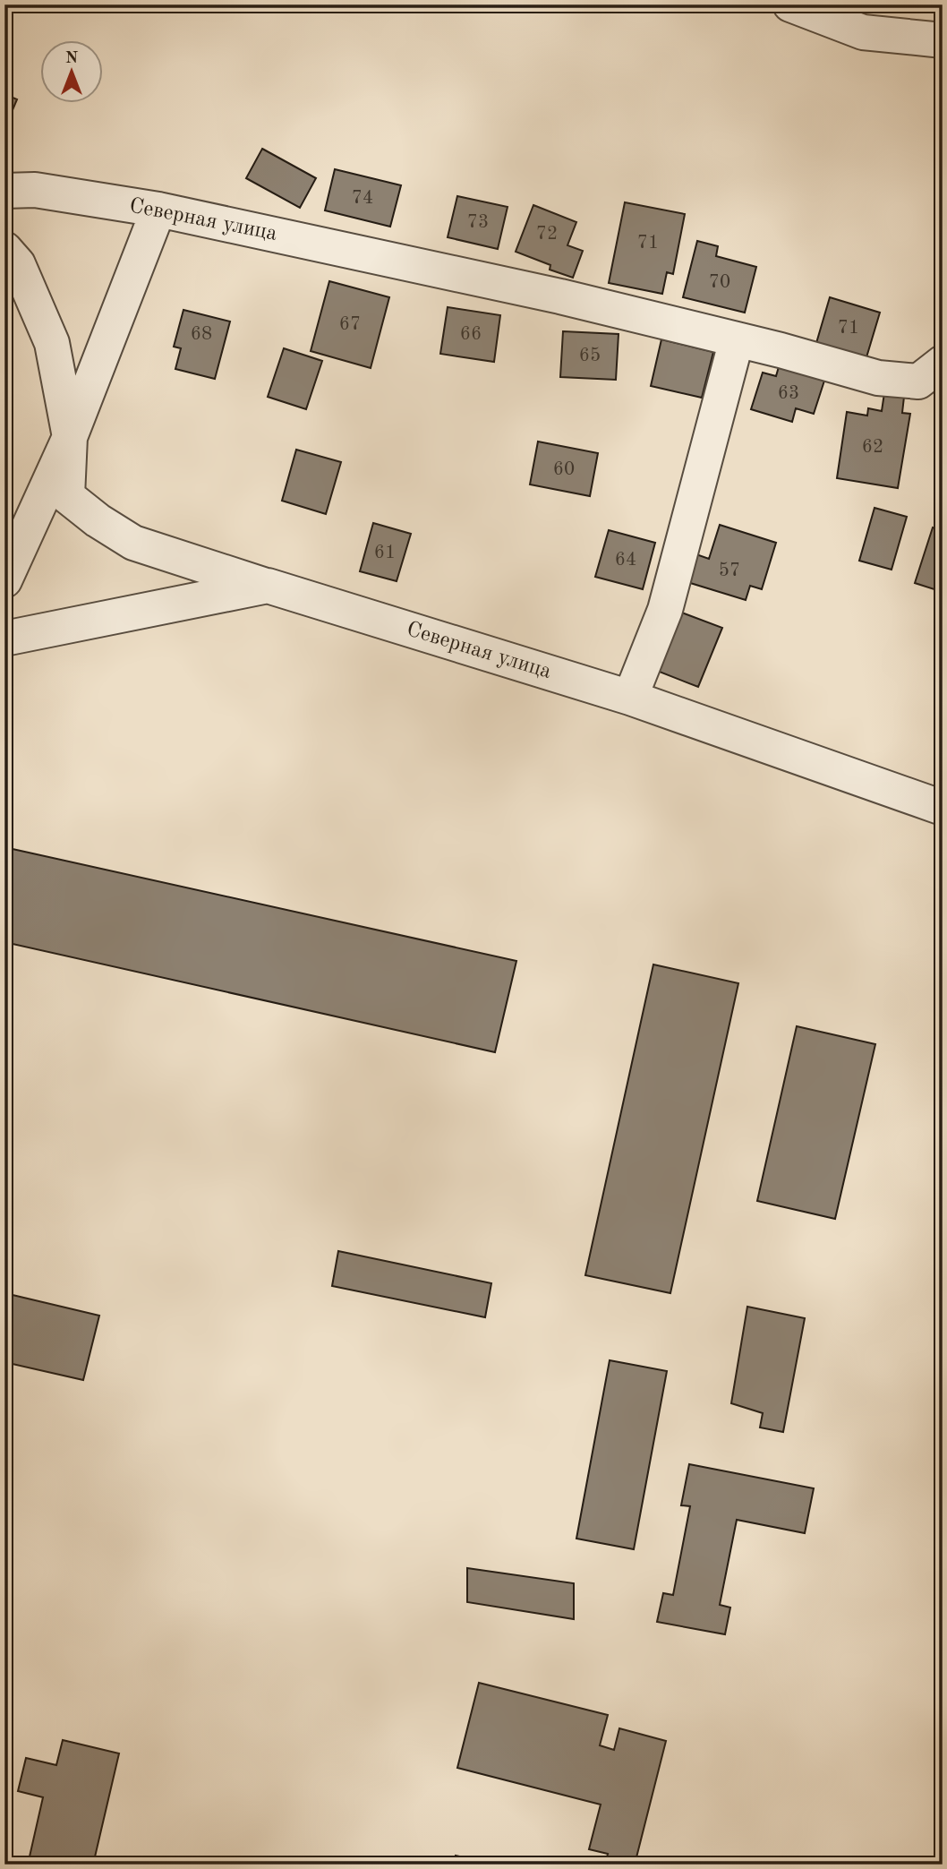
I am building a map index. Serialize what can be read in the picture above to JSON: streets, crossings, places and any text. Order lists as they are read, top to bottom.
{
  "streets": {
    "street": ["Северная улица"]
  },
  "house_numbers": [
    "74",
    "73",
    "72",
    "71",
    "70",
    "67",
    "71",
    "68",
    "66",
    "65",
    "63",
    "62",
    "60",
    "61",
    "64",
    "57"
  ],
  "north": "top"
}
